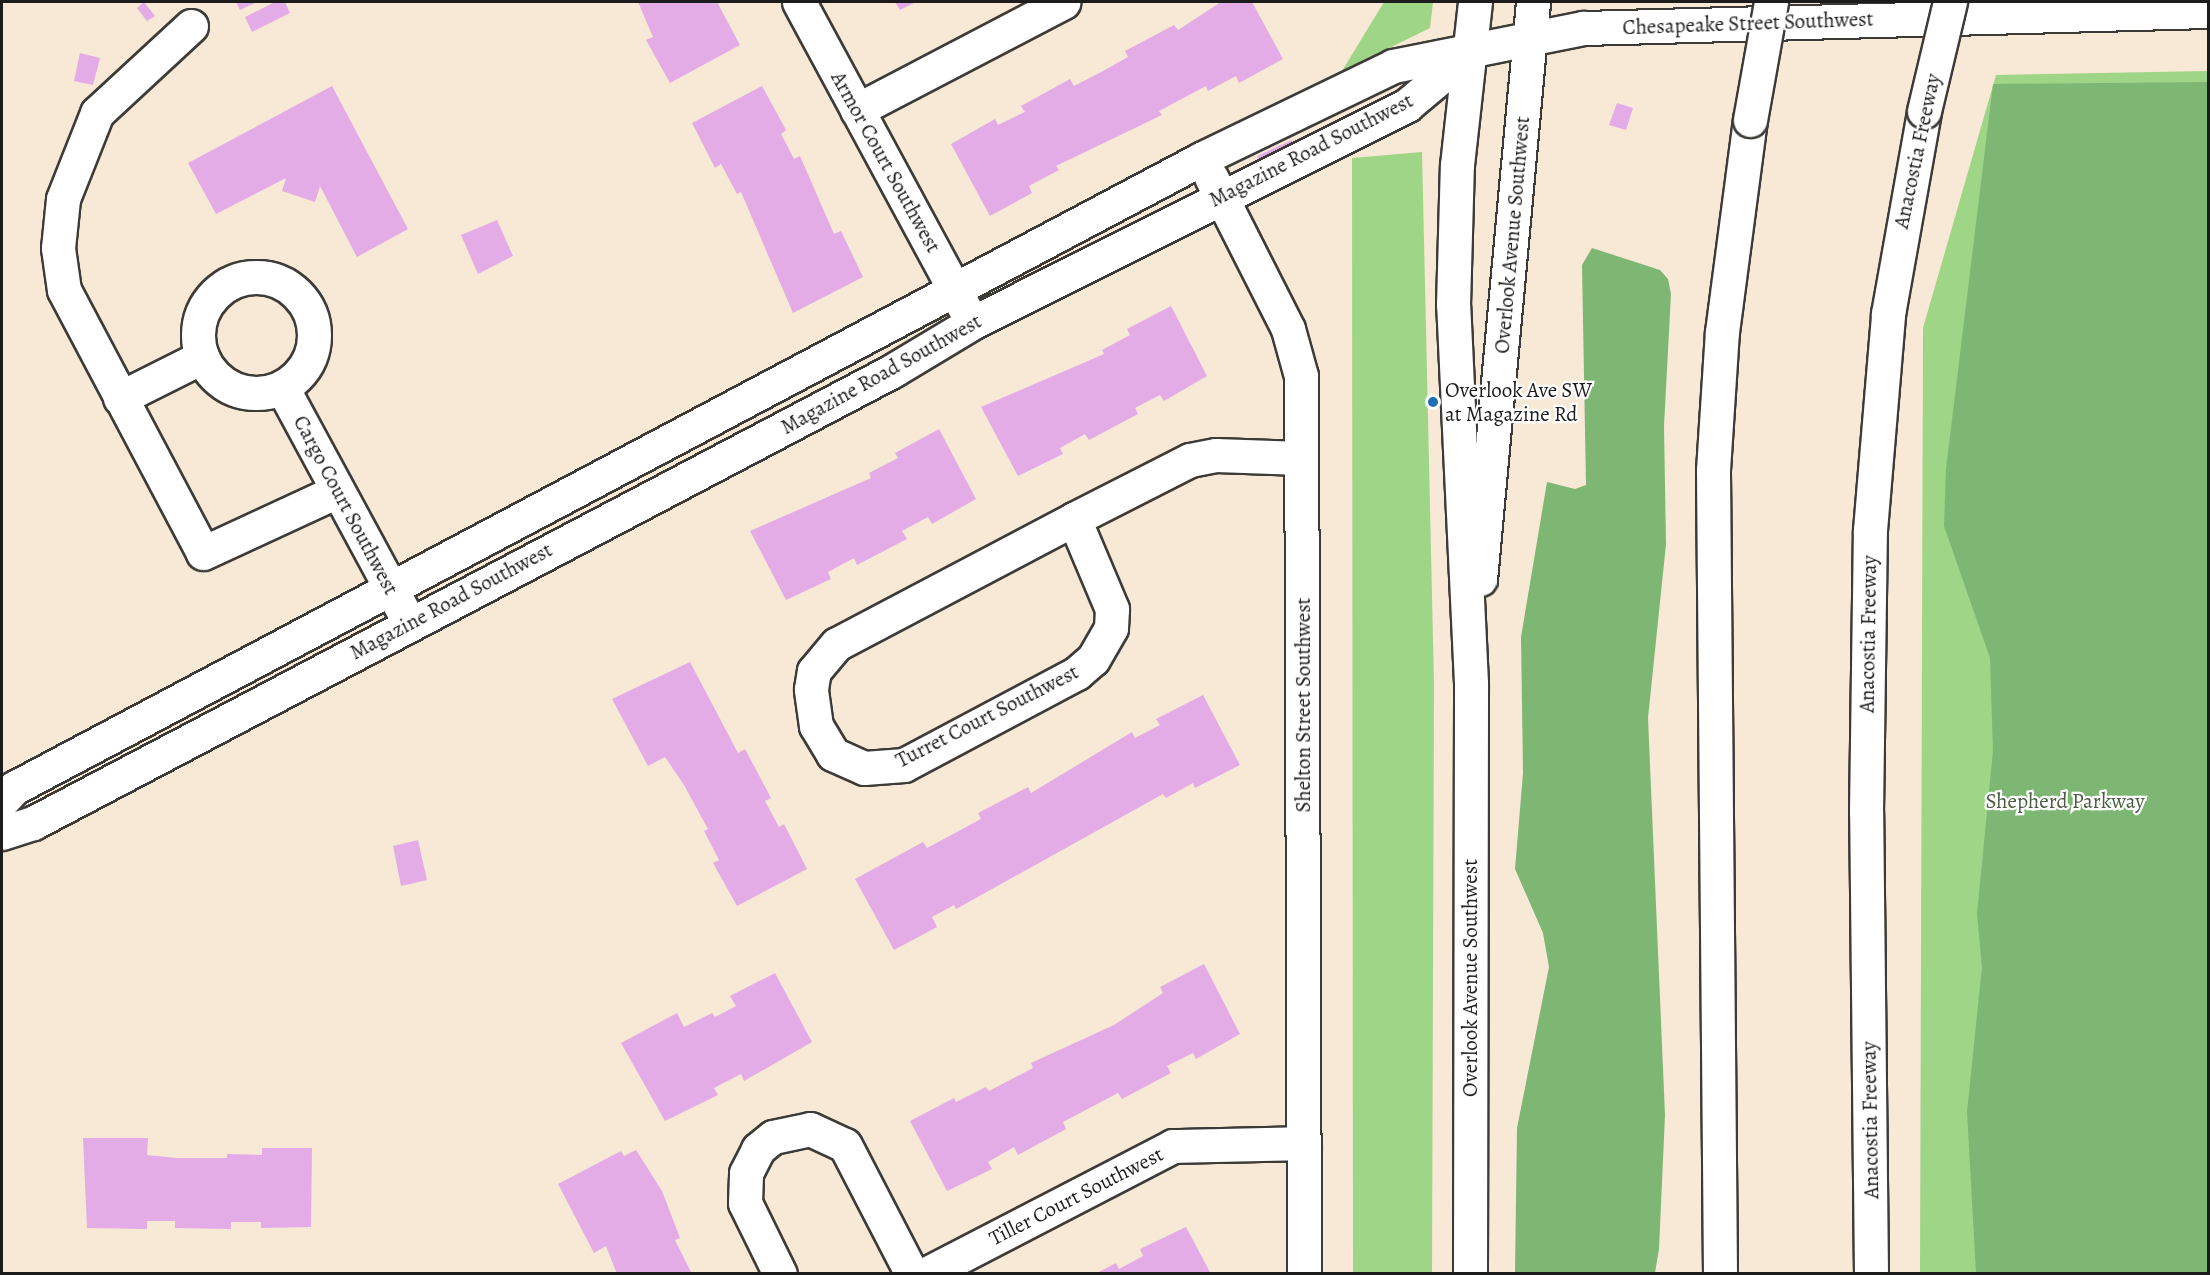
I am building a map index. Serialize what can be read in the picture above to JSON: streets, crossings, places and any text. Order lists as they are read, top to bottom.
{
  "streets": {
    "main road": [
      "Chesapeake Street Southwest",
      "Magazine Road Southwest",
      "Anacostia Freeway",
      "Armor Court Southwest",
      "Overlook Avenue Southwest",
      "Cargo Court Southwest",
      "Shelton Street Southwest",
      "Turret Court Southwest",
      "Tiller Court Southwest"
    ]
  },
  "crossings": [
    ["Chesapeake Street Southwest", "Magazine Road Southwest"],
    ["Chesapeake Street Southwest", "Overlook Avenue Southwest"],
    ["Magazine Road Southwest", "Armor Court Southwest"],
    ["Magazine Road Southwest", "Overlook Avenue Southwest"],
    ["Magazine Road Southwest", "Cargo Court Southwest"],
    ["Magazine Road Southwest", "Shelton Street Southwest"],
    ["Shelton Street Southwest", "Turret Court Southwest"],
    ["Shelton Street Southwest", "Tiller Court Southwest"]
  ],
  "parks": ["Shepherd Parkway"],
  "places": ["Overlook Ave SW at Magazine Rd"]
}
